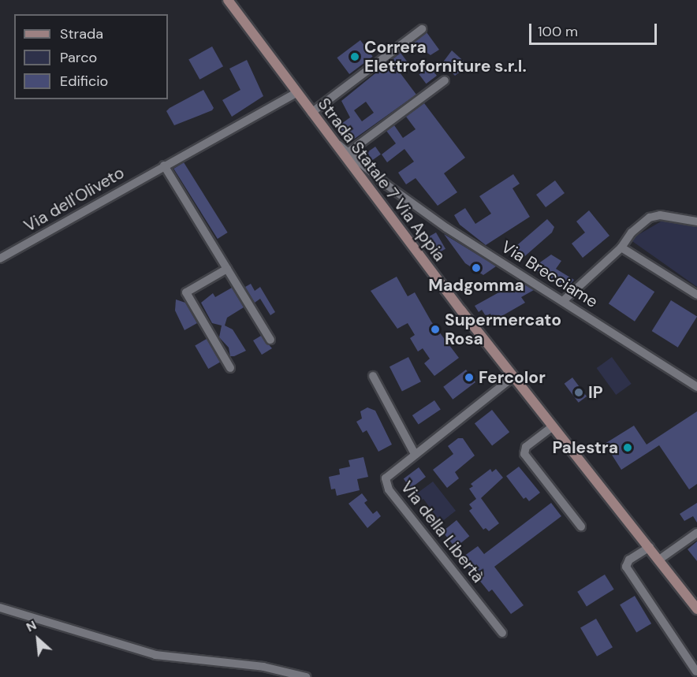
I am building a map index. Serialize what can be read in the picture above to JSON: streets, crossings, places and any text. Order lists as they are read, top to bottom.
{
  "streets": {
    "main road": ["Strada Statale 7 Via Appia"],
    "street": ["Via dell'Oliveto", "Via Brecciame", "Via della Libertà"]
  },
  "crossings": [
    ["Strada Statale 7 Via Appia", "Via dell'Oliveto"],
    ["Strada Statale 7 Via Appia", "Via Brecciame"],
    ["Strada Statale 7 Via Appia", "Via della Libertà"]
  ],
  "places": [
    "Correra Elettroforniture s.r.l.",
    "Madgomma",
    "Supermercato Rosa",
    "Fercolor",
    "IP",
    "Palestra"
  ],
  "legend": ["Strada", "Parco", "Edificio"],
  "scale_bar": "100 m",
  "north": "top left"
}
